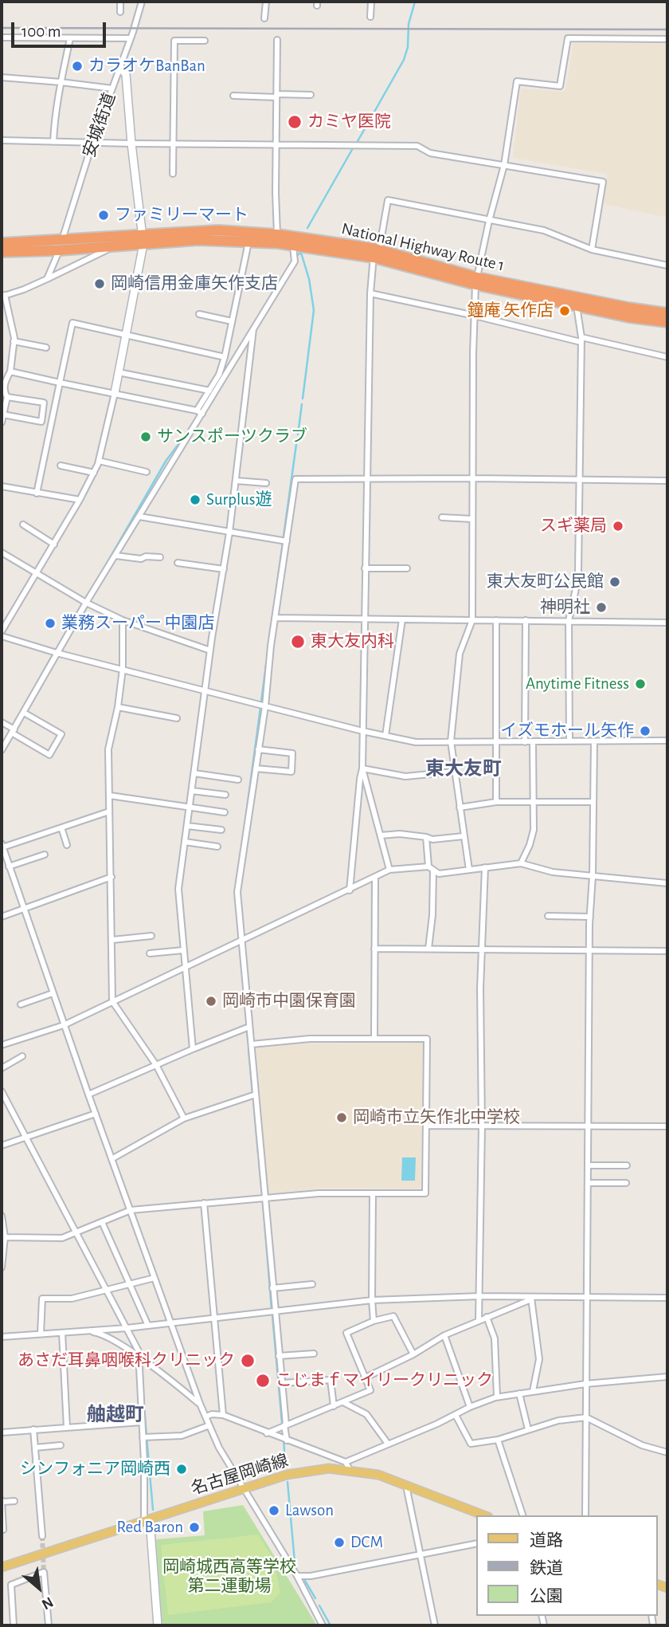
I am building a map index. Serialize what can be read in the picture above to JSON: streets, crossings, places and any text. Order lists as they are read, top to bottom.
{
  "streets": {
    "highway": ["National Highway Route 1"],
    "main road": ["名古屋岡崎線"],
    "street": ["安城街道"]
  },
  "crossings": [
    ["安城街道", "National Highway Route 1"]
  ],
  "districts": ["東大友町", "舳越町"],
  "parks": ["岡崎城西高等学校 第二運動場"],
  "places": [
    "カラオケBanBan",
    "カミヤ医院",
    "ファミリーマート",
    "岡崎信用金庫矢作支店",
    "鐘庵 矢作店",
    "サンスポーツクラブ",
    "Surplus遊",
    "スギ薬局",
    "東大友町公民館",
    "神明社",
    "業務スーパー 中園店",
    "東大友内科",
    "Anytime Fitness",
    "イズモホール矢作",
    "岡崎市中園保育園",
    "岡崎市立矢作北中学校",
    "あさだ耳鼻咽喉科クリニック",
    "こじまｆマイリークリニック",
    "シンフォニア岡崎西",
    "Lawson",
    "Red Baron",
    "DCM"
  ],
  "legend": ["道路", "鉄道", "公園"],
  "scale_bar": "100 m",
  "north": "bottom right"
}
